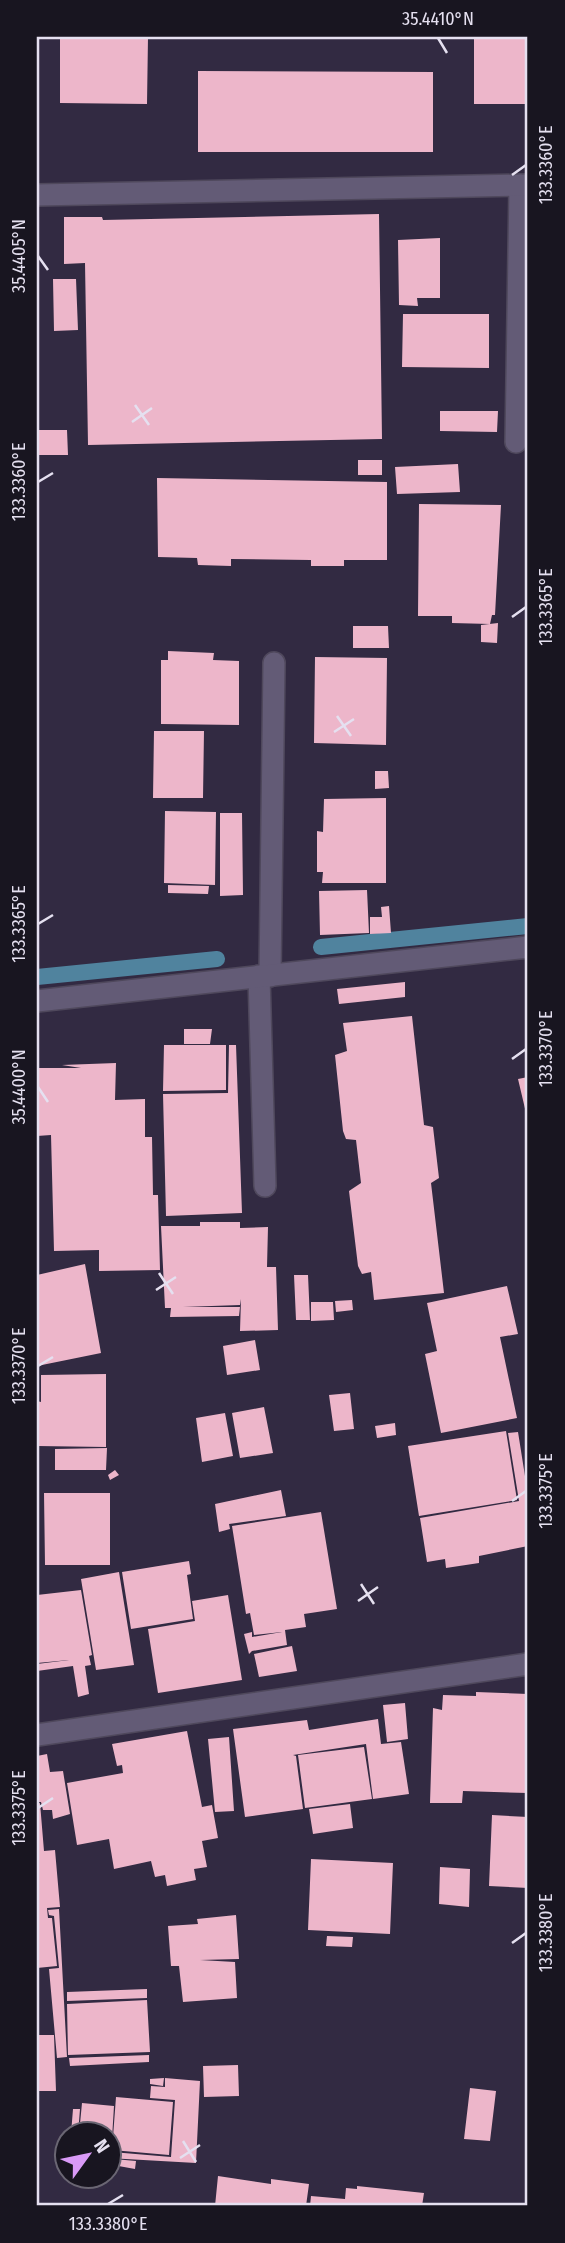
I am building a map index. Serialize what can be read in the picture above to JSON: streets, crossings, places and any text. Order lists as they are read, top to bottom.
{
  "north": "top right",
  "coordinates": [
    "35.4410°N",
    "133.3360°E",
    "35.4405°N",
    "133.3365°E",
    "133.3370°E",
    "35.4400°N",
    "133.3375°E",
    "133.3380°E"
  ]
}
